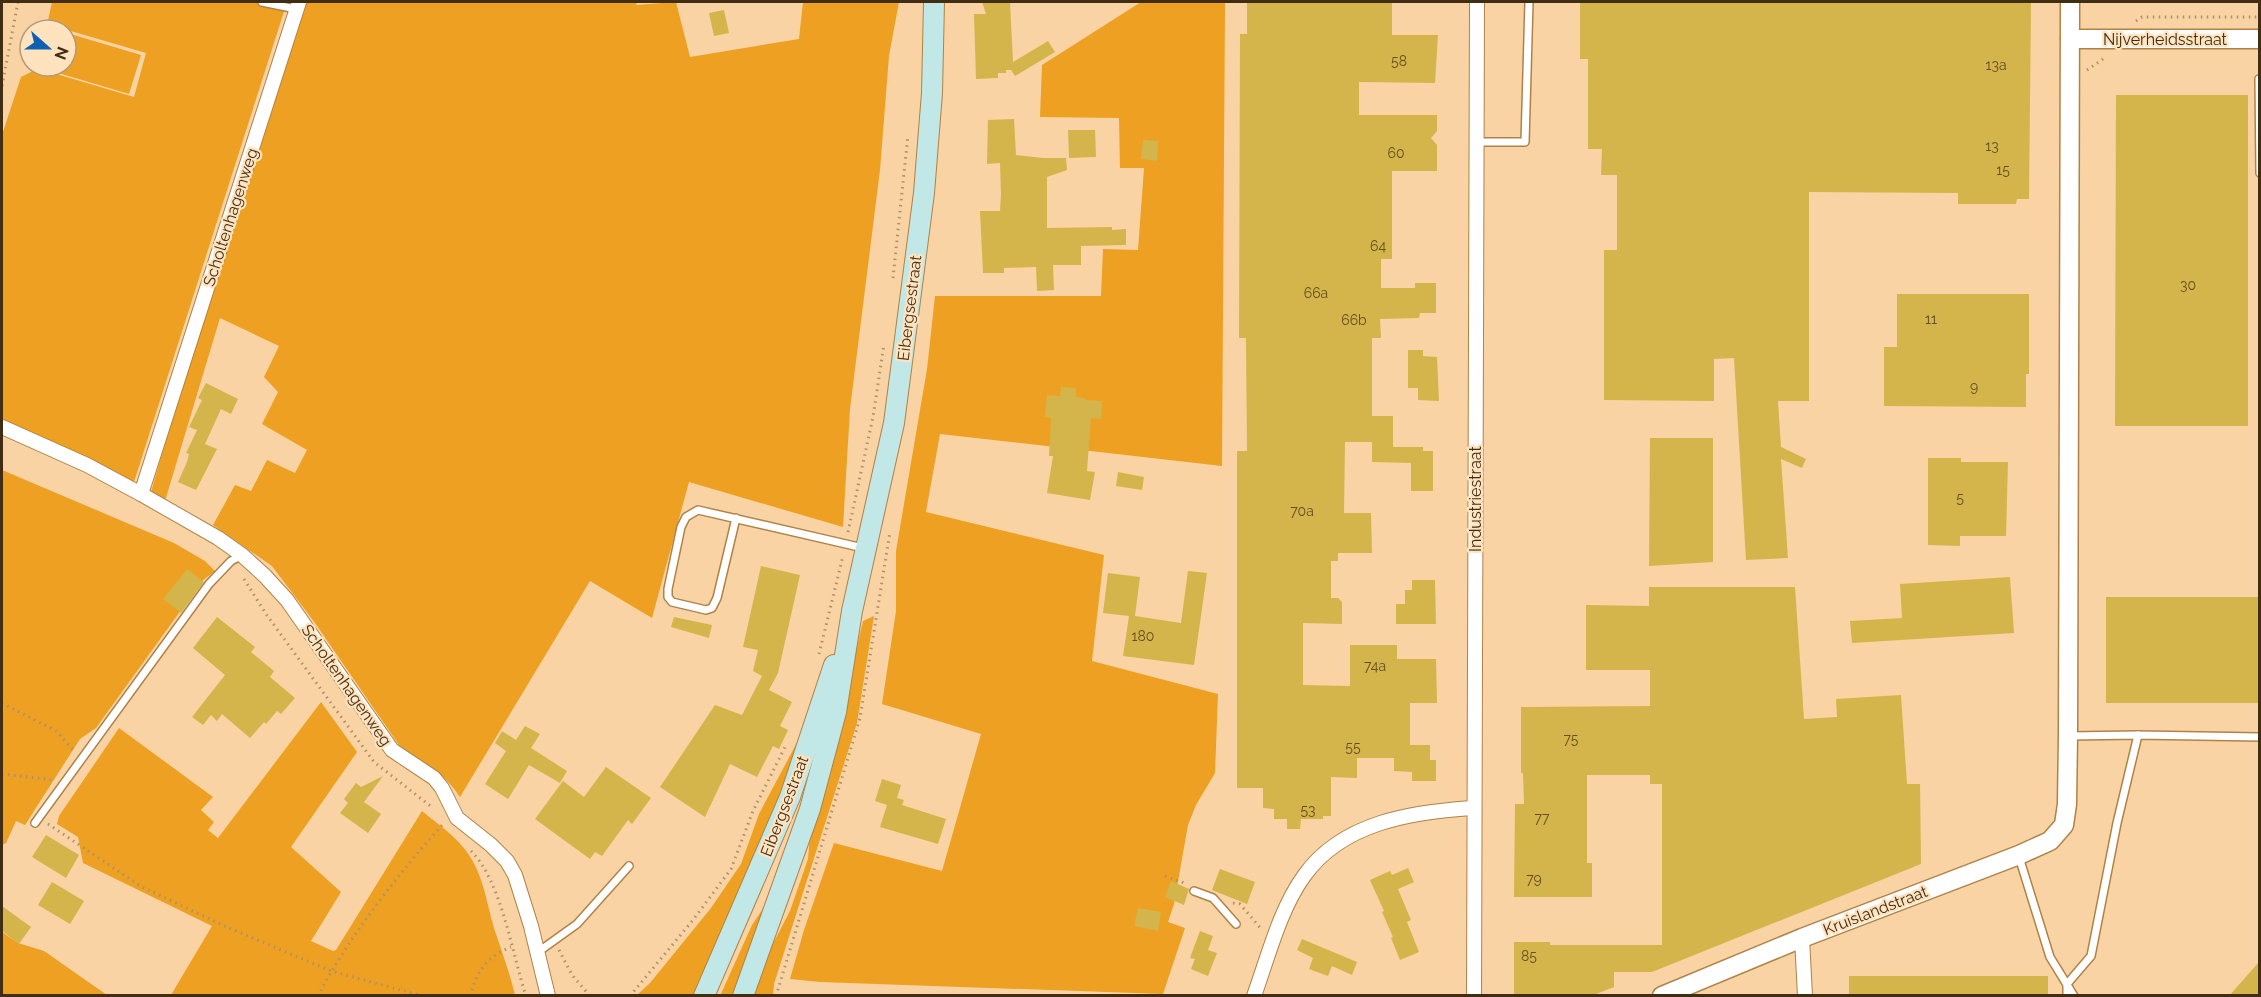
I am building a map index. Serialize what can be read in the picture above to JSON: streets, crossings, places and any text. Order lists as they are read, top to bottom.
{
  "streets": {
    "main road": ["Eibergsestraat"],
    "street": [
      "Nijverheidsstraat",
      "Scholtenhagenweg",
      "Industriestraat",
      "Kruislandstraat"
    ]
  },
  "crossings": [
    ["Nijverheidsstraat", "Kruislandstraat"]
  ],
  "house_numbers": [
    "58",
    "13a",
    "13",
    "60",
    "15",
    "64",
    "30",
    "66a",
    "11",
    "66b",
    "9",
    "5",
    "70a",
    "180",
    "74a",
    "75",
    "55",
    "53",
    "77",
    "79",
    "85"
  ],
  "north": "right"
}
